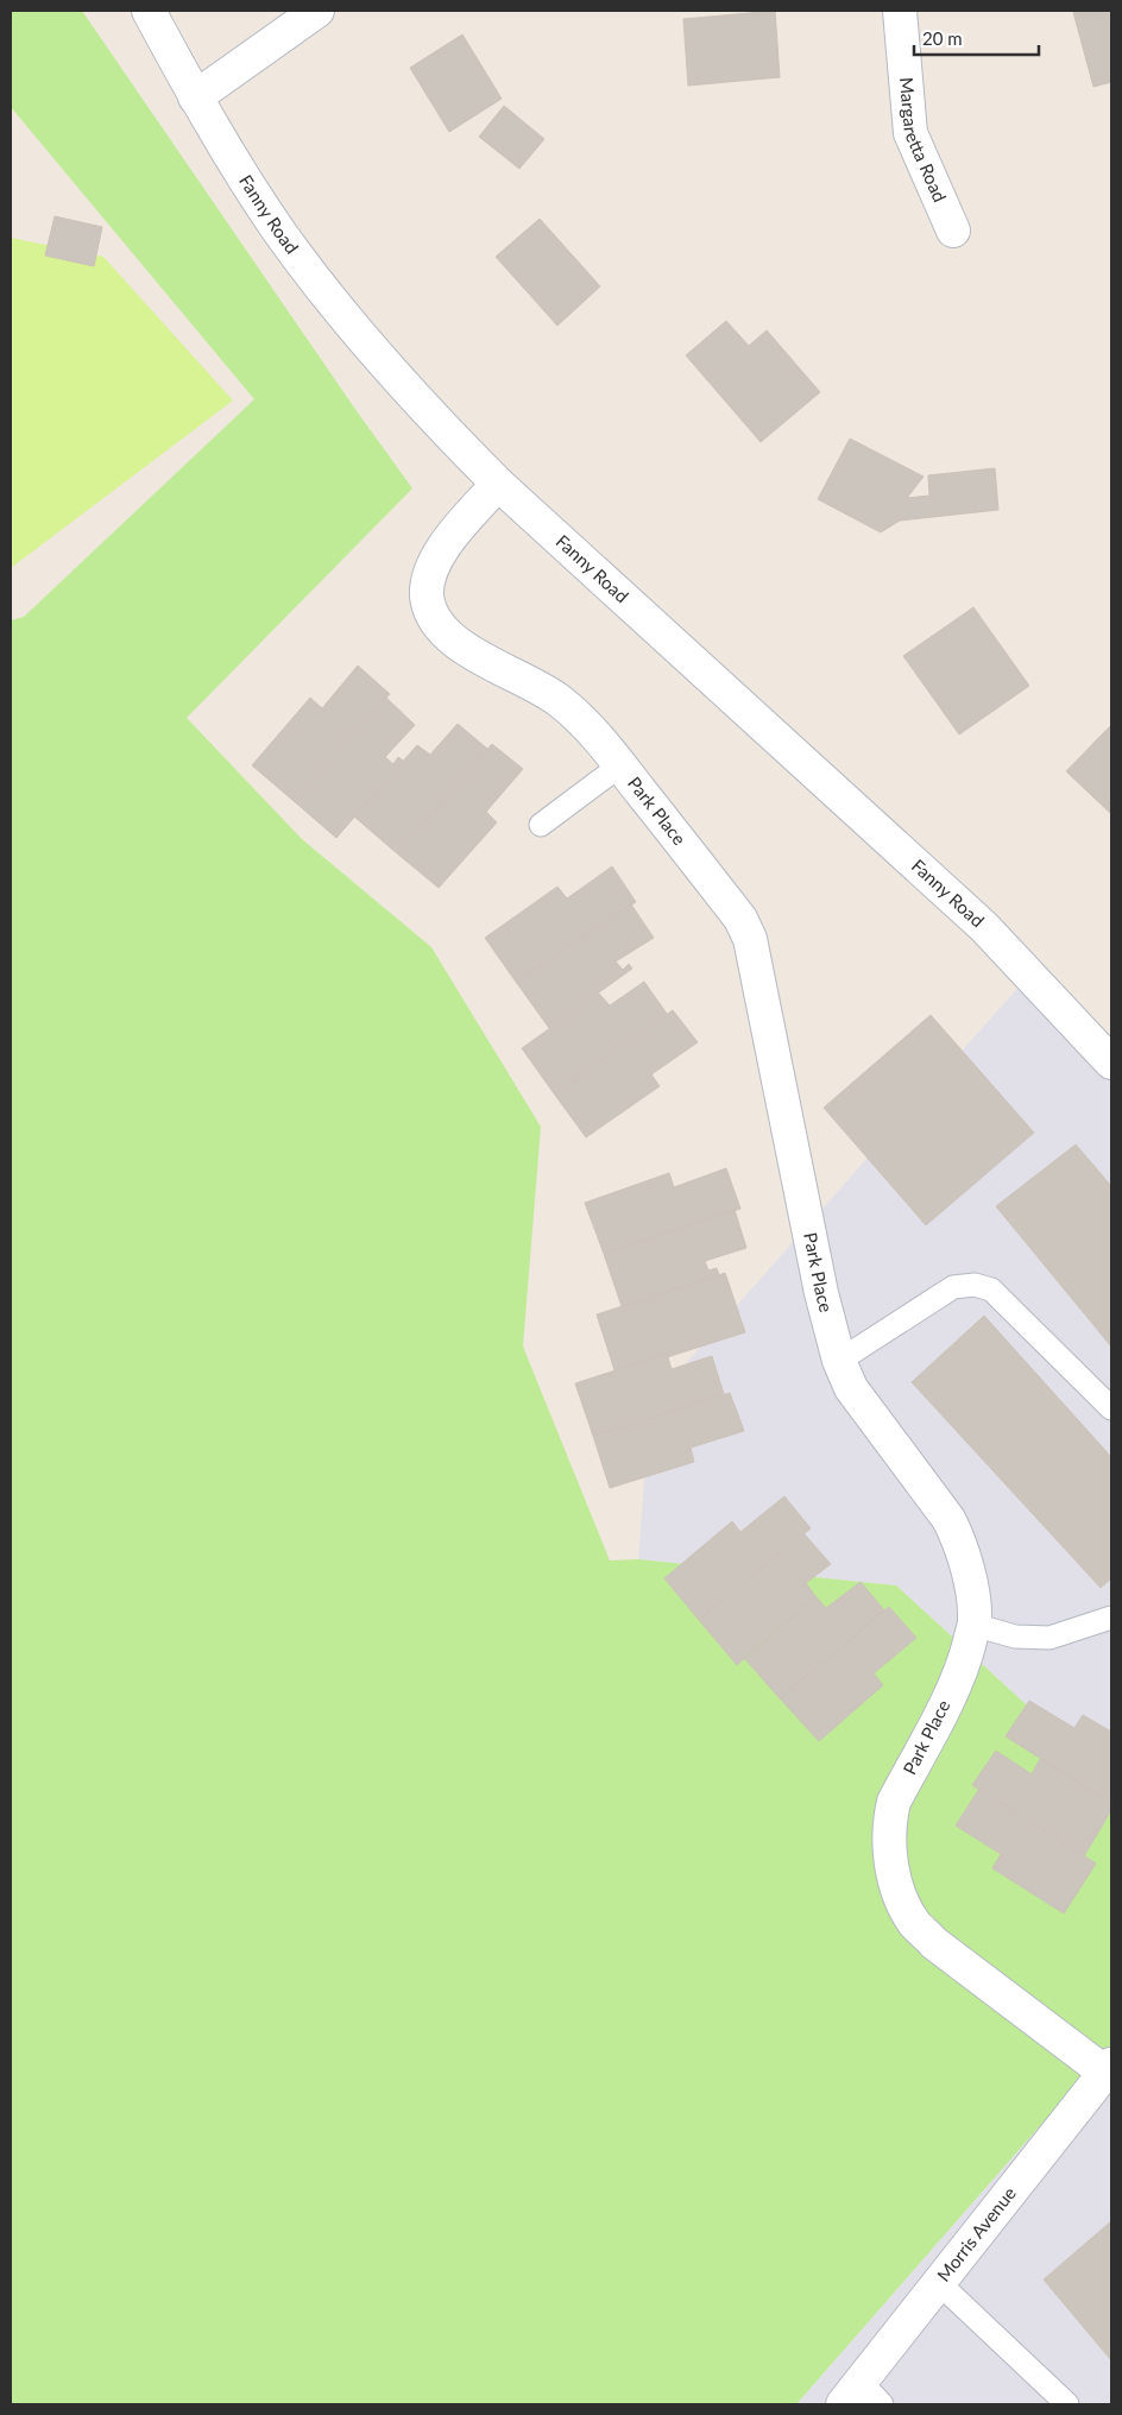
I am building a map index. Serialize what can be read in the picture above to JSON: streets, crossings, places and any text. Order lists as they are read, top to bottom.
{
  "streets": {
    "street": [
      "Margaretta Road",
      "Fanny Road",
      "Park Place",
      "Morris Avenue"
    ]
  },
  "crossings": [
    ["Fanny Road", "Park Place"],
    ["Park Place", "Morris Avenue"]
  ],
  "scale_bar": "20 m"
}
